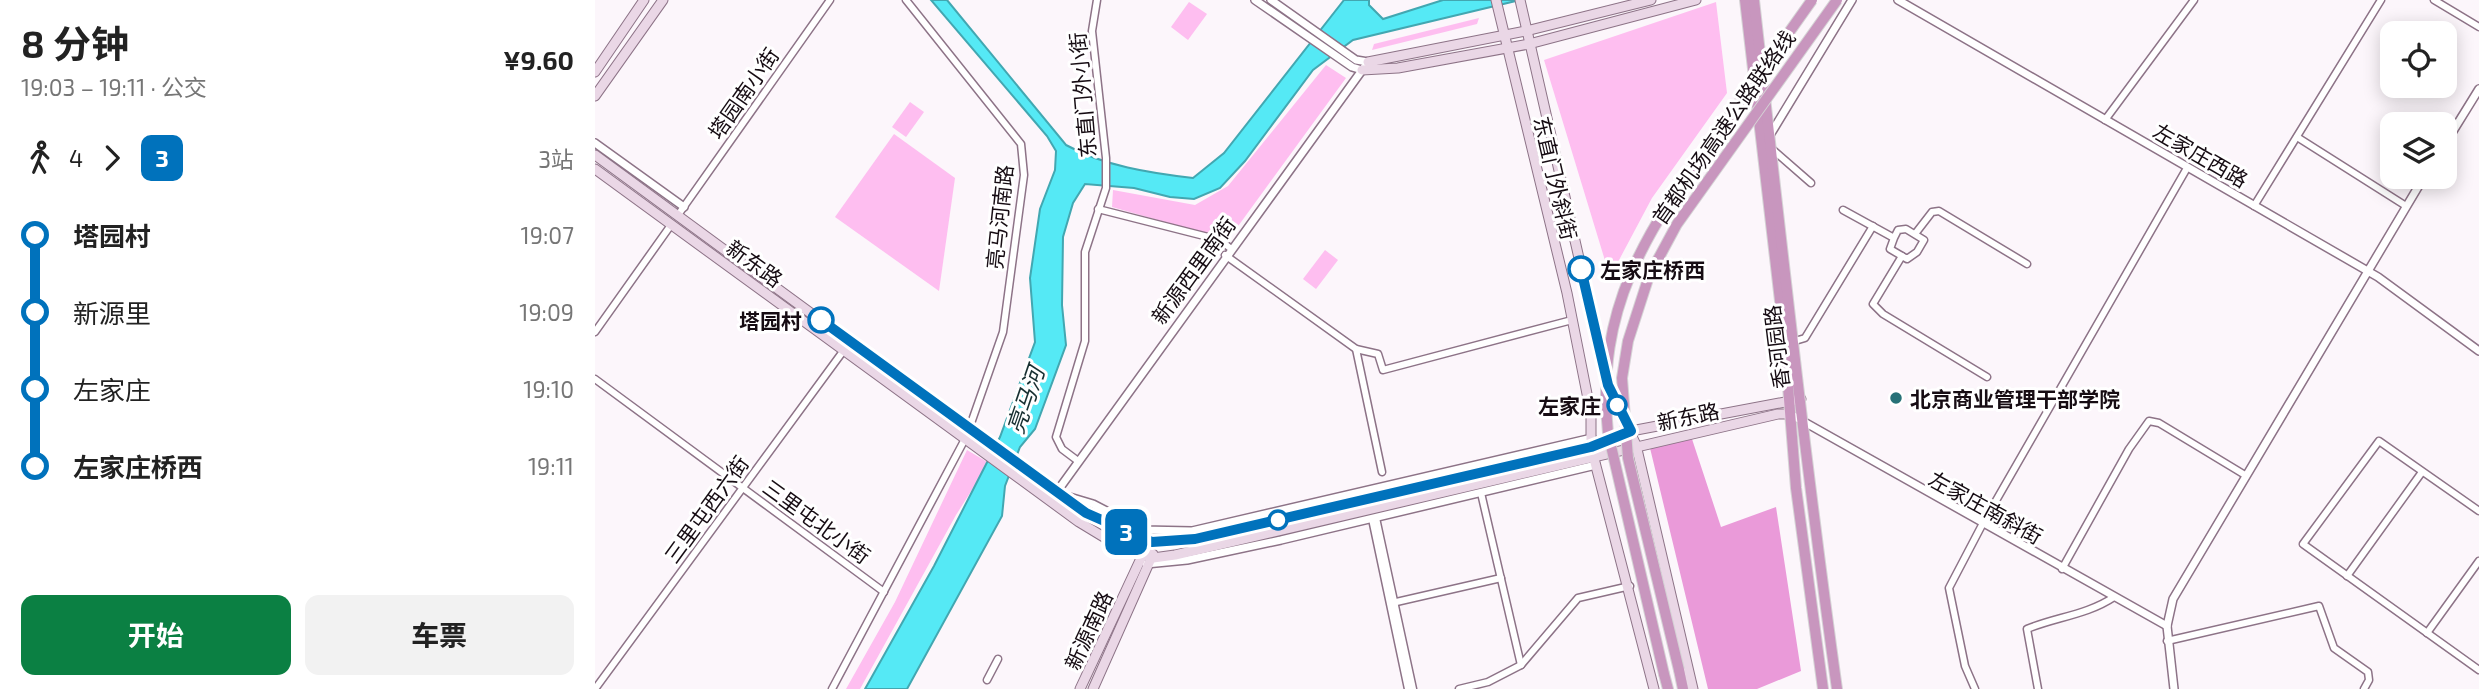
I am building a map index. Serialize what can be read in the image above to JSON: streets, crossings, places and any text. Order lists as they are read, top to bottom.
{
  "streets": {
    "highway": ["首都机场高速公路联络线", "香河园路"],
    "main road": ["东直门外斜街", "新东路", "新源南路"],
    "street": [
      "塔园南小街",
      "东直门外小街",
      "左家庄西路",
      "亮马河南路",
      "新源西里南街",
      "左家庄南斜街",
      "三里屯西六街",
      "三里屯北小街"
    ]
  },
  "crossings": [
    ["塔园南小街", "新东路"],
    ["东直门外斜街", "新东路"],
    ["亮马河南路", "新东路"],
    ["亮马河南路", "三里屯北小街"],
    ["新东路", "新源西里南街"],
    ["新东路", "香河园路"],
    ["新东路", "左家庄南斜街"],
    ["新东路", "三里屯西六街"],
    ["新东路", "新源南路"],
    ["香河园路", "左家庄南斜街"],
    ["三里屯西六街", "三里屯北小街"]
  ],
  "water": ["亮马河"],
  "places": [
    "左家庄桥西",
    "塔园村",
    "北京商业管理干部学院",
    "左家庄"
  ],
  "lines": ["bus line 3"],
  "page": {
    "heading": ["8 分钟", "19:03 – 19:11 · 公交", "¥9.60"],
    "on_map": "3",
    "legs": ["4", "3", "3站"],
    "list": [
      {
        "name": "塔园村",
        "value": "19:07"
      },
      {
        "name": "新源里",
        "value": "19:09"
      },
      {
        "name": "左家庄",
        "value": "19:10"
      },
      {
        "name": "左家庄桥西",
        "value": "19:11"
      }
    ],
    "buttons": ["开始", "车票"]
  }
}
